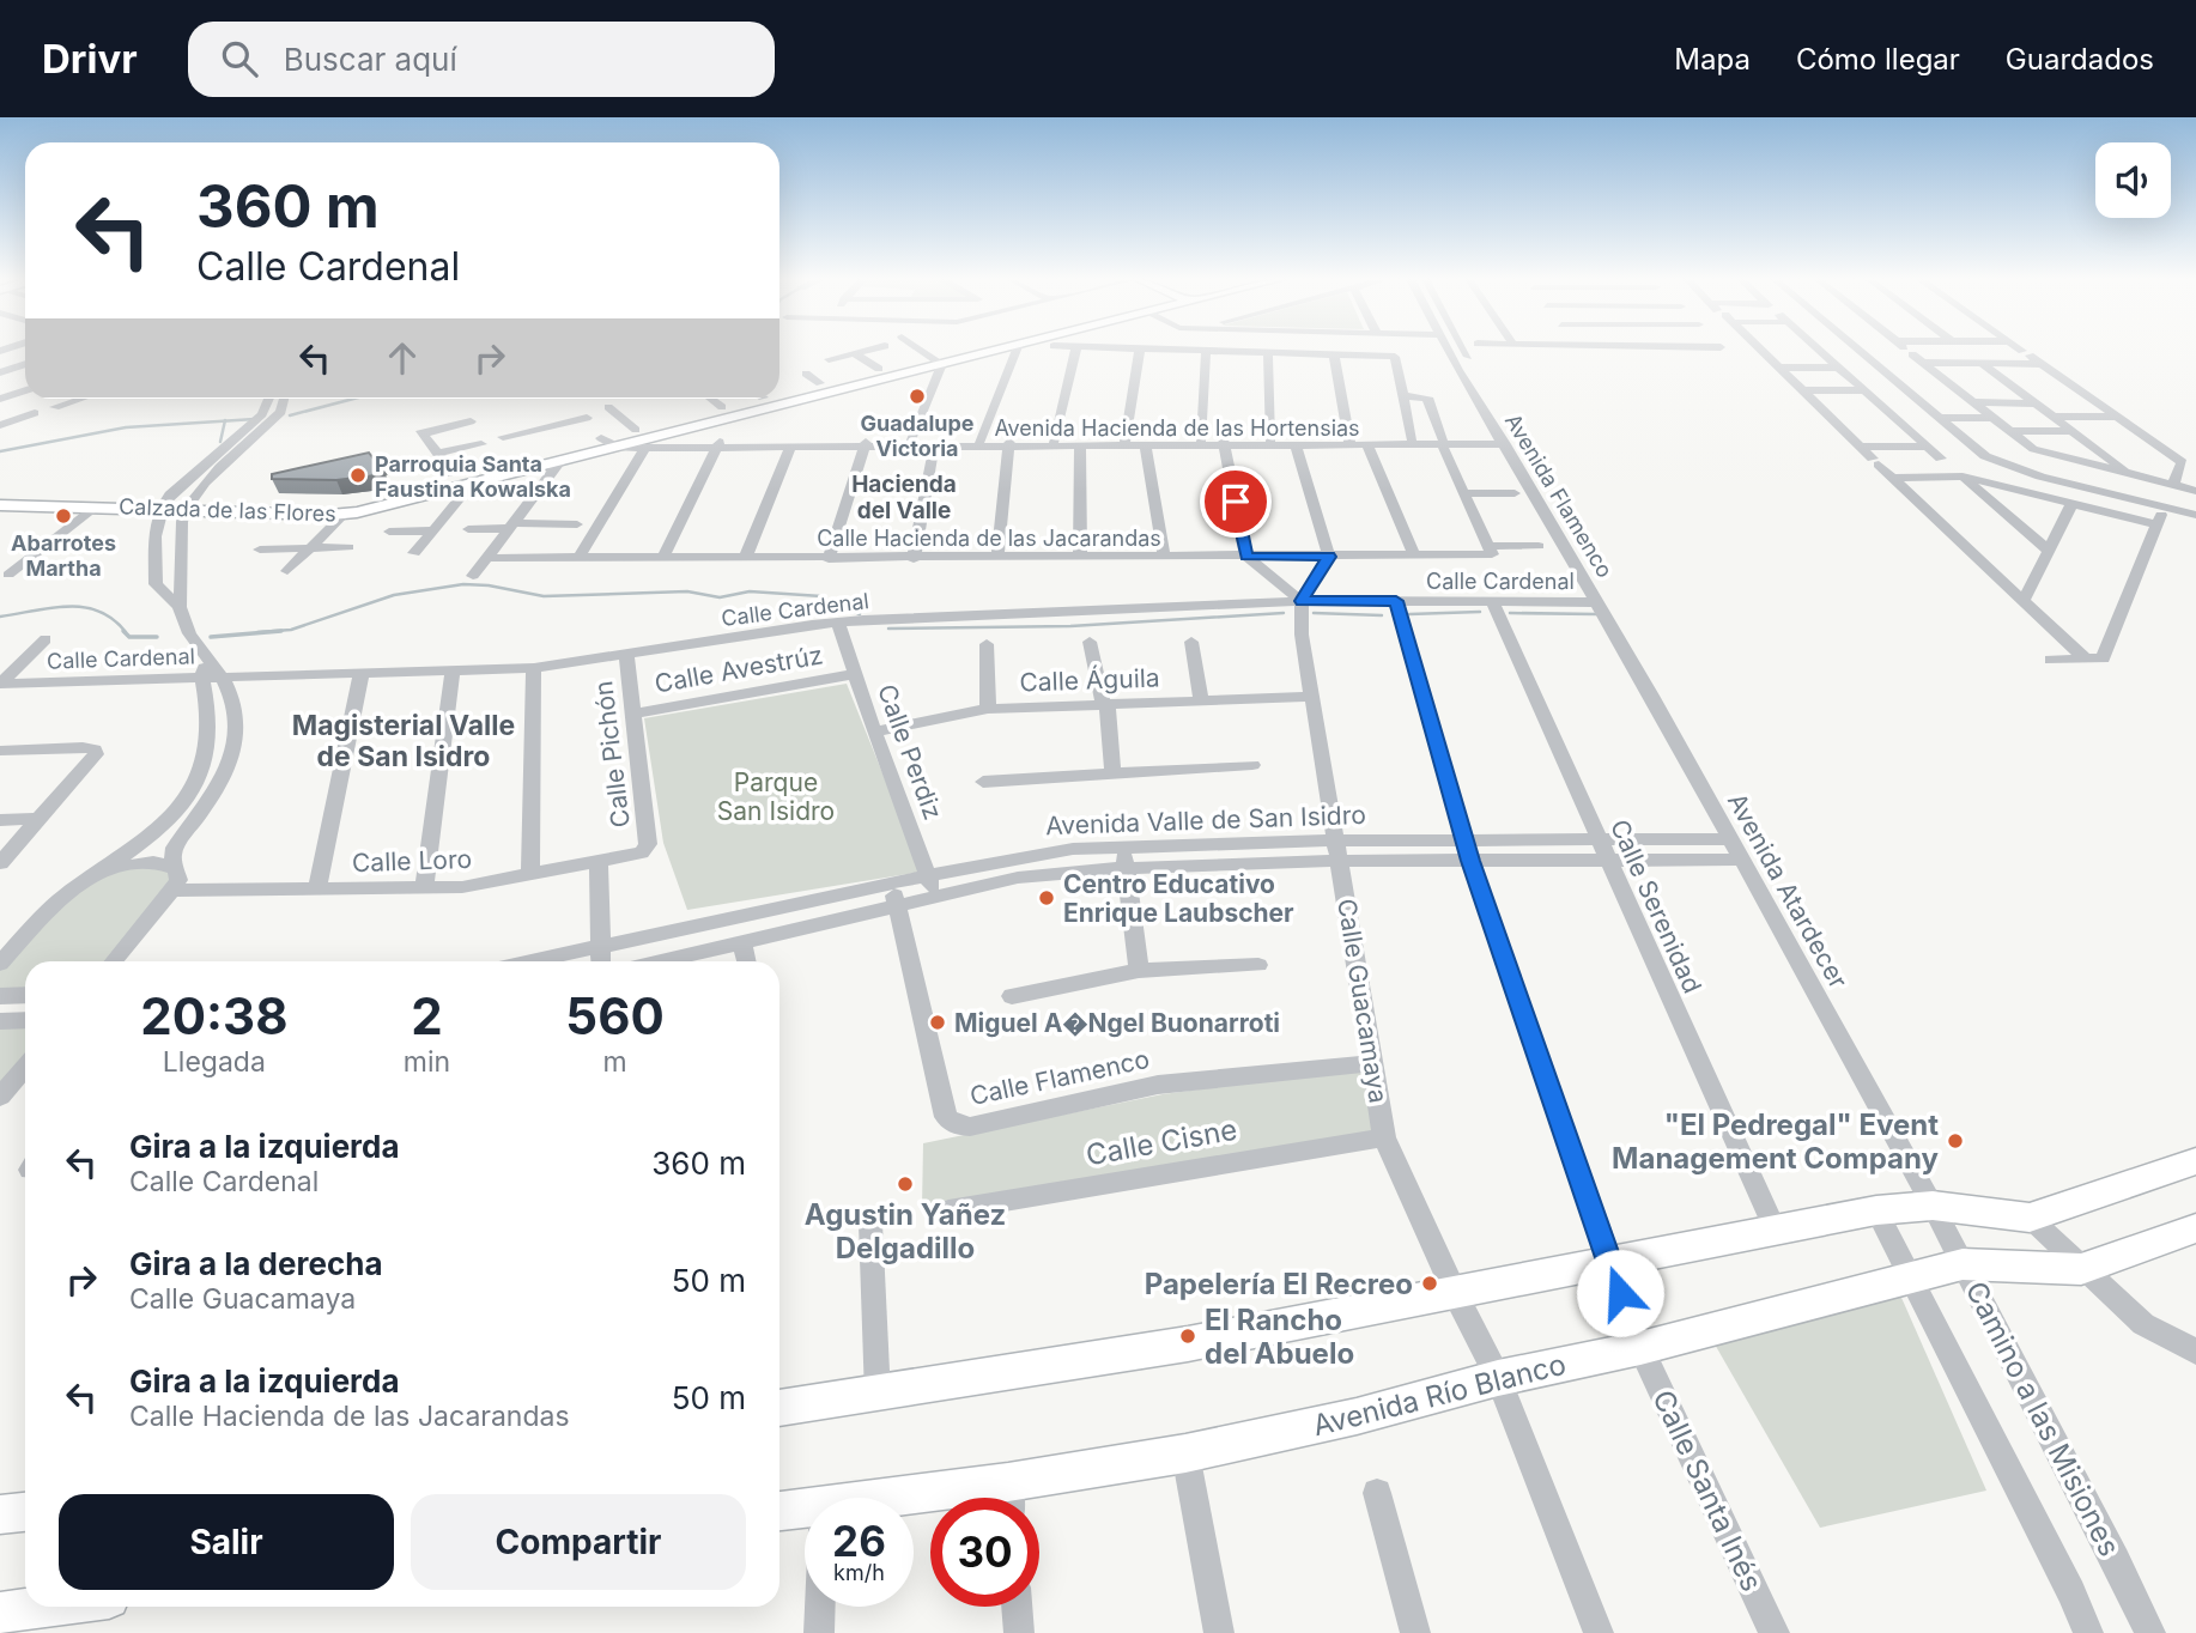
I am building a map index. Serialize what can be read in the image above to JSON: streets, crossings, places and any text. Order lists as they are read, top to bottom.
{
  "streets": {
    "street": [
      "Avenida Hacienda de las Hortensias",
      "Avenida Flamenco",
      "Calzada de las Flores",
      "Calle Hacienda de las Jacarandas",
      "Calle Cardenal",
      "Calle Avestrúz",
      "Calle Águila",
      "Calle Perdiz",
      "Calle Pichón",
      "Avenida Valle de San Isidro",
      "Calle Loro",
      "Avenida Atardecer",
      "Calle Serenidad",
      "Calle Guacamaya",
      "Calle Flamenco",
      "Calle Cisne",
      "Avenida Río Blanco",
      "Camino a las Misiones",
      "Calle Santa Inés"
    ]
  },
  "crossings": [
    ["Avenida Hacienda de las Hortensias", "Avenida Flamenco"],
    ["Avenida Hacienda de las Hortensias", "Calzada de las Flores"],
    ["Avenida Flamenco", "Calle Cardenal"],
    ["Avenida Flamenco", "Avenida Atardecer"],
    ["Calle Cardenal", "Calle Perdiz"],
    ["Calle Cardenal", "Calle Pichón"],
    ["Calle Cardenal", "Avenida Atardecer"],
    ["Calle Cardenal", "Calle Serenidad"],
    ["Calle Cardenal", "Calle Guacamaya"],
    ["Calle Cardenal", "Calle Santa Inés"],
    ["Calle Avestrúz", "Calle Perdiz"],
    ["Calle Avestrúz", "Calle Pichón"],
    ["Calle Águila", "Calle Perdiz"],
    ["Calle Águila", "Calle Guacamaya"],
    ["Calle Perdiz", "Avenida Valle de San Isidro"],
    ["Calle Pichón", "Avenida Valle de San Isidro"],
    ["Calle Pichón", "Calle Loro"],
    ["Avenida Valle de San Isidro", "Avenida Atardecer"],
    ["Avenida Valle de San Isidro", "Calle Serenidad"],
    ["Avenida Valle de San Isidro", "Calle Guacamaya"],
    ["Avenida Valle de San Isidro", "Calle Flamenco"],
    ["Avenida Valle de San Isidro", "Calle Santa Inés"],
    ["Avenida Atardecer", "Camino a las Misiones"],
    ["Calle Guacamaya", "Calle Flamenco"],
    ["Calle Guacamaya", "Calle Cisne"],
    ["Calle Guacamaya", "Avenida Río Blanco"],
    ["Avenida Río Blanco", "Camino a las Misiones"],
    ["Avenida Río Blanco", "Calle Santa Inés"]
  ],
  "districts": ["Hacienda del Valle", "Magisterial Valle de San Isidro"],
  "parks": ["Parque San Isidro"],
  "places": [
    "Guadalupe Victoria",
    "Parroquia Santa Faustina Kowalska",
    "Abarrotes Martha",
    "Centro Educativo Enrique Laubscher",
    "Miguel A�Ngel Buonarroti",
    "\"El Pedregal\" Event Management Company",
    "Agustin Yañez Delgadillo",
    "Papelería El Recreo",
    "El Rancho del Abuelo"
  ],
  "page": {
    "header": "Drivr",
    "search": "Buscar aquí",
    "nav": ["Mapa", "Cómo llegar", "Guardados"],
    "turn": ["360 m", "Calle Cardenal"],
    "eta": [
      "20:38",
      "Llegada",
      "2",
      "min",
      "560",
      "m"
    ],
    "list": [
      {
        "name": "Gira a la izquierda",
        "note": "Calle Cardenal",
        "value": "360 m"
      },
      {
        "name": "Gira a la derecha",
        "note": "Calle Guacamaya",
        "value": "50 m"
      },
      {
        "name": "Gira a la izquierda",
        "note": "Calle Hacienda de las Jacarandas",
        "value": "50 m"
      }
    ],
    "buttons": ["Salir", "Compartir"],
    "speed": "26 km/h",
    "limit": "30"
  }
}
